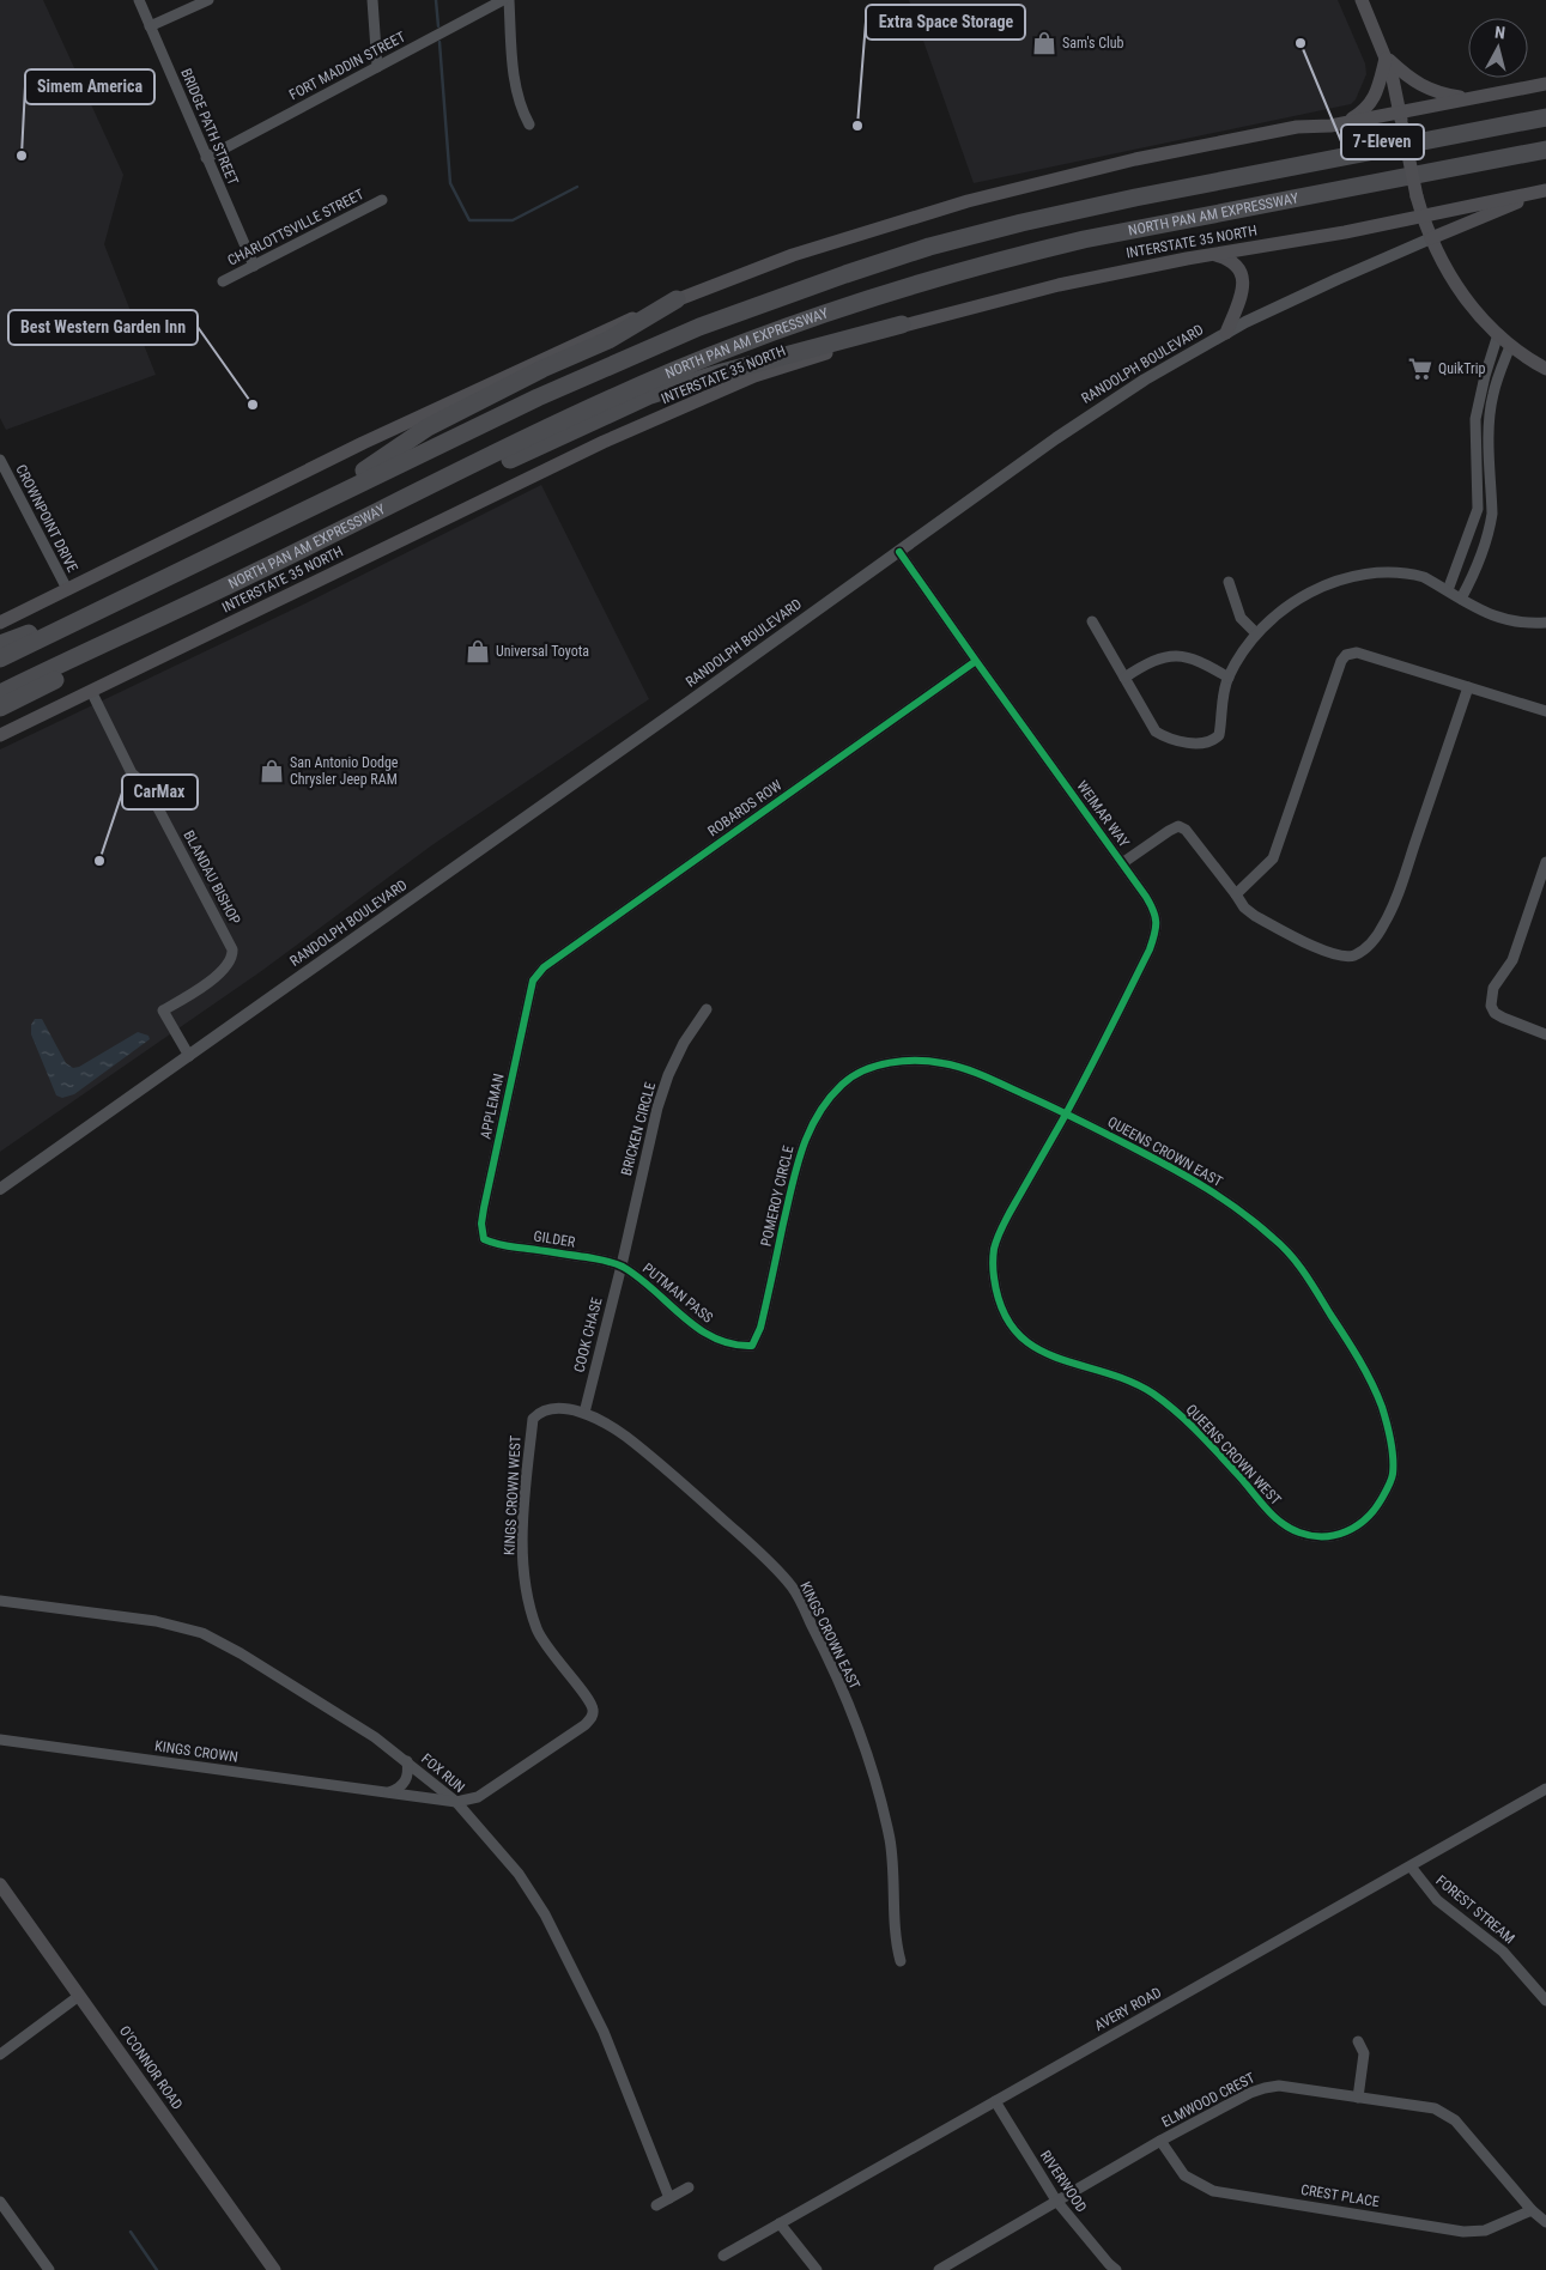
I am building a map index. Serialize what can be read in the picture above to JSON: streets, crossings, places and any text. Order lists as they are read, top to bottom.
{
  "streets": {
    "highway": ["NORTH PAN AM EXPRESSWAY"],
    "main road": ["INTERSTATE 35 NORTH", "RANDOLPH BOULEVARD", "O'CONNOR ROAD"],
    "street": [
      "FORT MADDIN STREET",
      "BRIDGE PATH STREET",
      "CHARLOTTSVILLE STREET",
      "CROWNPOINT DRIVE",
      "ROBARDS ROW",
      "WEIMAR WAY",
      "BLANDAU BISHOP",
      "APPLEMAN",
      "BRICKEN CIRCLE",
      "QUEENS CROWN EAST",
      "POMEROY CIRCLE",
      "GILDER",
      "PUTMAN PASS",
      "COOK CHASE",
      "QUEENS CROWN WEST",
      "KINGS CROWN WEST",
      "KINGS CROWN EAST",
      "KINGS CROWN",
      "FOX RUN",
      "FOREST STREAM",
      "AVERY ROAD",
      "ELMWOOD CREST",
      "RIVERWOOD",
      "CREST PLACE"
    ]
  },
  "crossings": [
    ["FORT MADDIN STREET", "BRIDGE PATH STREET"],
    ["BRIDGE PATH STREET", "CHARLOTTSVILLE STREET"],
    ["INTERSTATE 35 NORTH", "RANDOLPH BOULEVARD"],
    ["INTERSTATE 35 NORTH", "BLANDAU BISHOP"],
    ["RANDOLPH BOULEVARD", "WEIMAR WAY"],
    ["RANDOLPH BOULEVARD", "BLANDAU BISHOP"],
    ["ROBARDS ROW", "WEIMAR WAY"],
    ["ROBARDS ROW", "APPLEMAN"],
    ["WEIMAR WAY", "QUEENS CROWN EAST"],
    ["WEIMAR WAY", "POMEROY CIRCLE"],
    ["WEIMAR WAY", "QUEENS CROWN WEST"],
    ["APPLEMAN", "GILDER"],
    ["BRICKEN CIRCLE", "GILDER"],
    ["BRICKEN CIRCLE", "PUTMAN PASS"],
    ["BRICKEN CIRCLE", "COOK CHASE"],
    ["QUEENS CROWN EAST", "POMEROY CIRCLE"],
    ["QUEENS CROWN EAST", "QUEENS CROWN WEST"],
    ["POMEROY CIRCLE", "PUTMAN PASS"],
    ["POMEROY CIRCLE", "QUEENS CROWN WEST"],
    ["GILDER", "PUTMAN PASS"],
    ["GILDER", "COOK CHASE"],
    ["PUTMAN PASS", "COOK CHASE"],
    ["COOK CHASE", "KINGS CROWN WEST"],
    ["COOK CHASE", "KINGS CROWN EAST"],
    ["KINGS CROWN WEST", "KINGS CROWN EAST"],
    ["KINGS CROWN WEST", "KINGS CROWN"],
    ["KINGS CROWN", "FOX RUN"],
    ["FOREST STREAM", "AVERY ROAD"],
    ["AVERY ROAD", "RIVERWOOD"],
    ["ELMWOOD CREST", "RIVERWOOD"],
    ["ELMWOOD CREST", "CREST PLACE"]
  ],
  "places": {
    "shop": ["Sam's Club", "Universal Toyota", "San Antonio Dodge Chrysler Jeep RAM"],
    "other": [
      "7-Eleven",
      "Extra Space Storage",
      "Simem America",
      "Best Western Garden Inn",
      "CarMax"
    ],
    "supermarket": ["QuikTrip"]
  },
  "north": "top"
}
